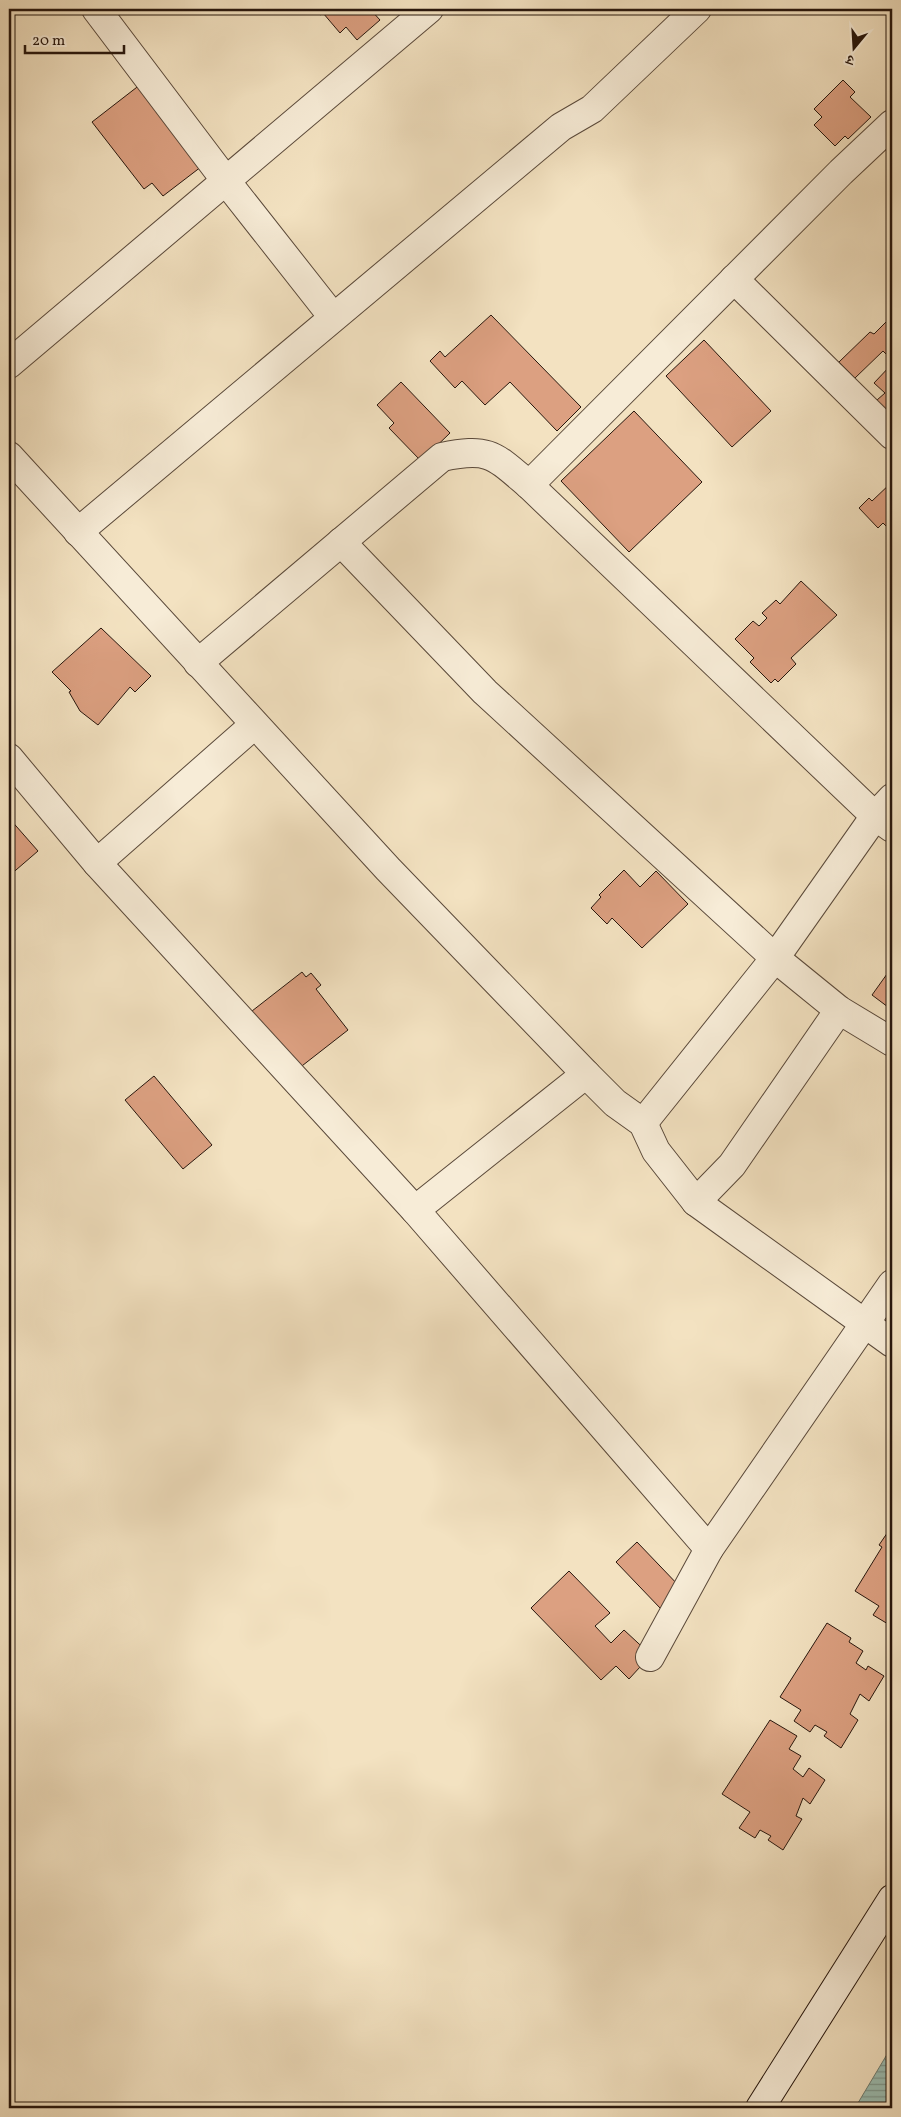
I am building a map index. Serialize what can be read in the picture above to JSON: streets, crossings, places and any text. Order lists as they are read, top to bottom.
{
  "scale_bar": "20 m",
  "north": "bottom"
}
